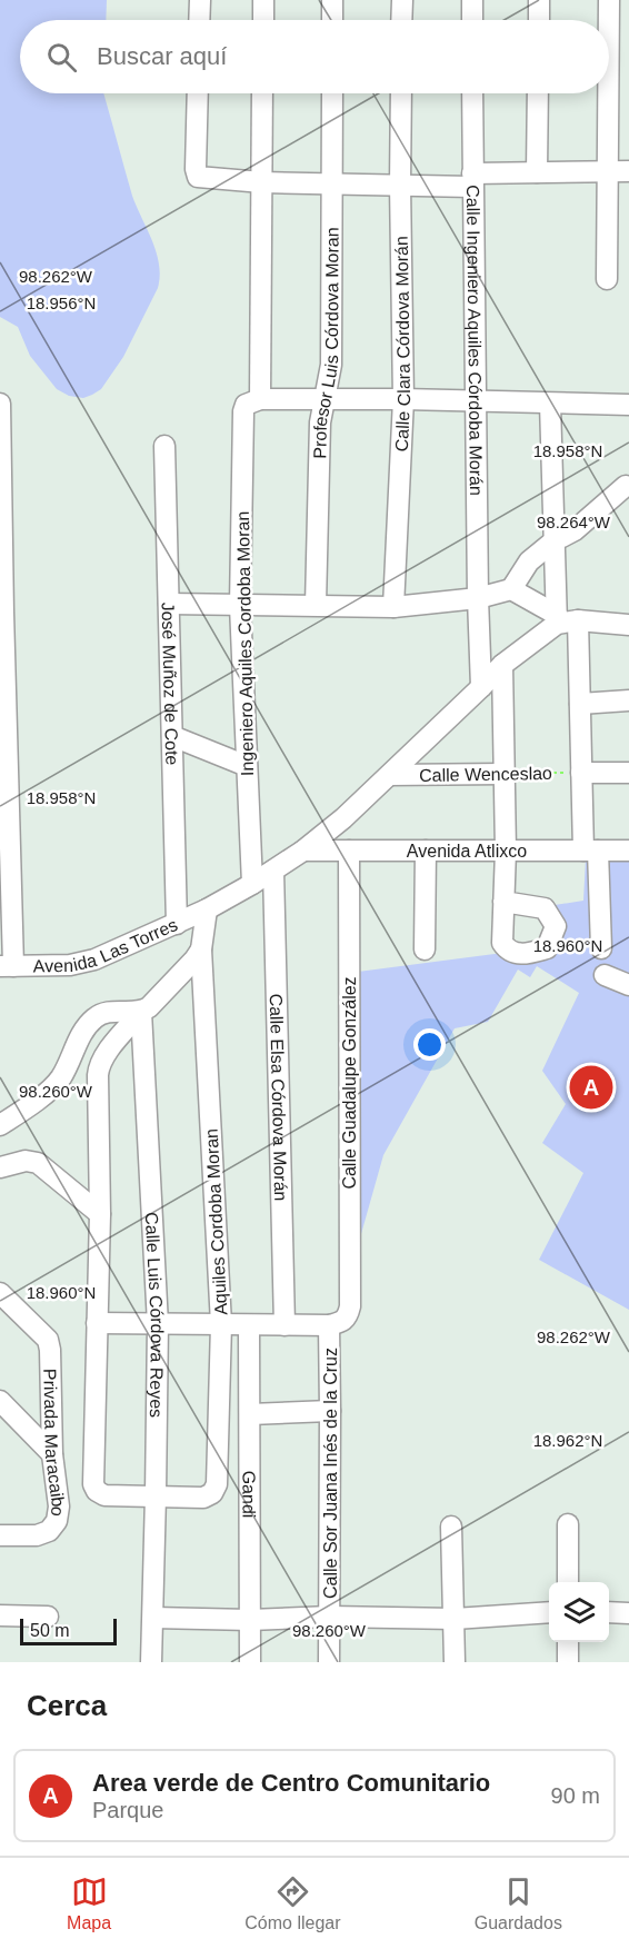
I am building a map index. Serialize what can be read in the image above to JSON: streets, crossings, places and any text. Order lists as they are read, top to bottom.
{
  "streets": {
    "street": [
      "Calle Ingeniero Aquiles Córdoba Morán",
      "Profesor Luis Córdova Moran",
      "Calle Clara Córdova Morán",
      "Ingeniero Aquiles Cordoba Moran",
      "José Muñoz de Cote",
      "Calle Wenceslao",
      "Avenida Atlixco",
      "Avenida Las Torres",
      "Calle Guadalupe González",
      "Calle Elsa Córdova Morán",
      "Aquiles Cordoba Moran",
      "Calle Luis Córdova Reyes",
      "Privada Maracaibo",
      "Calle Sor Juana Inés de la Cruz",
      "Gandi"
    ]
  },
  "crossings": [
    ["Calle Ingeniero Aquiles Córdoba Morán", "Avenida Las Torres"],
    ["Ingeniero Aquiles Cordoba Moran", "Avenida Las Torres"],
    ["José Muñoz de Cote", "Avenida Las Torres"],
    ["Calle Wenceslao", "Avenida Las Torres"],
    ["Avenida Atlixco", "Avenida Las Torres"],
    ["Avenida Atlixco", "Calle Guadalupe González"],
    ["Avenida Las Torres", "Calle Elsa Córdova Morán"],
    ["Avenida Las Torres", "Aquiles Cordoba Moran"],
    ["Calle Guadalupe González", "Calle Sor Juana Inés de la Cruz"],
    ["Aquiles Cordoba Moran", "Calle Luis Córdova Reyes"]
  ],
  "scale_bar": "50 m",
  "page": {
    "search": "Buscar aquí",
    "pins": "A",
    "scale": "50 m",
    "heading": "Cerca",
    "list": [
      {
        "mark": "A",
        "name": "Area verde de Centro Comunitario",
        "note": "Parque",
        "value": "90 m"
      }
    ],
    "nav": ["Mapa", "Cómo llegar", "Guardados"]
  },
  "coordinates": [
    "98.262°W",
    "18.956°N",
    "18.958°N",
    "98.264°W",
    "18.960°N",
    "98.260°W",
    "18.962°N"
  ]
}
